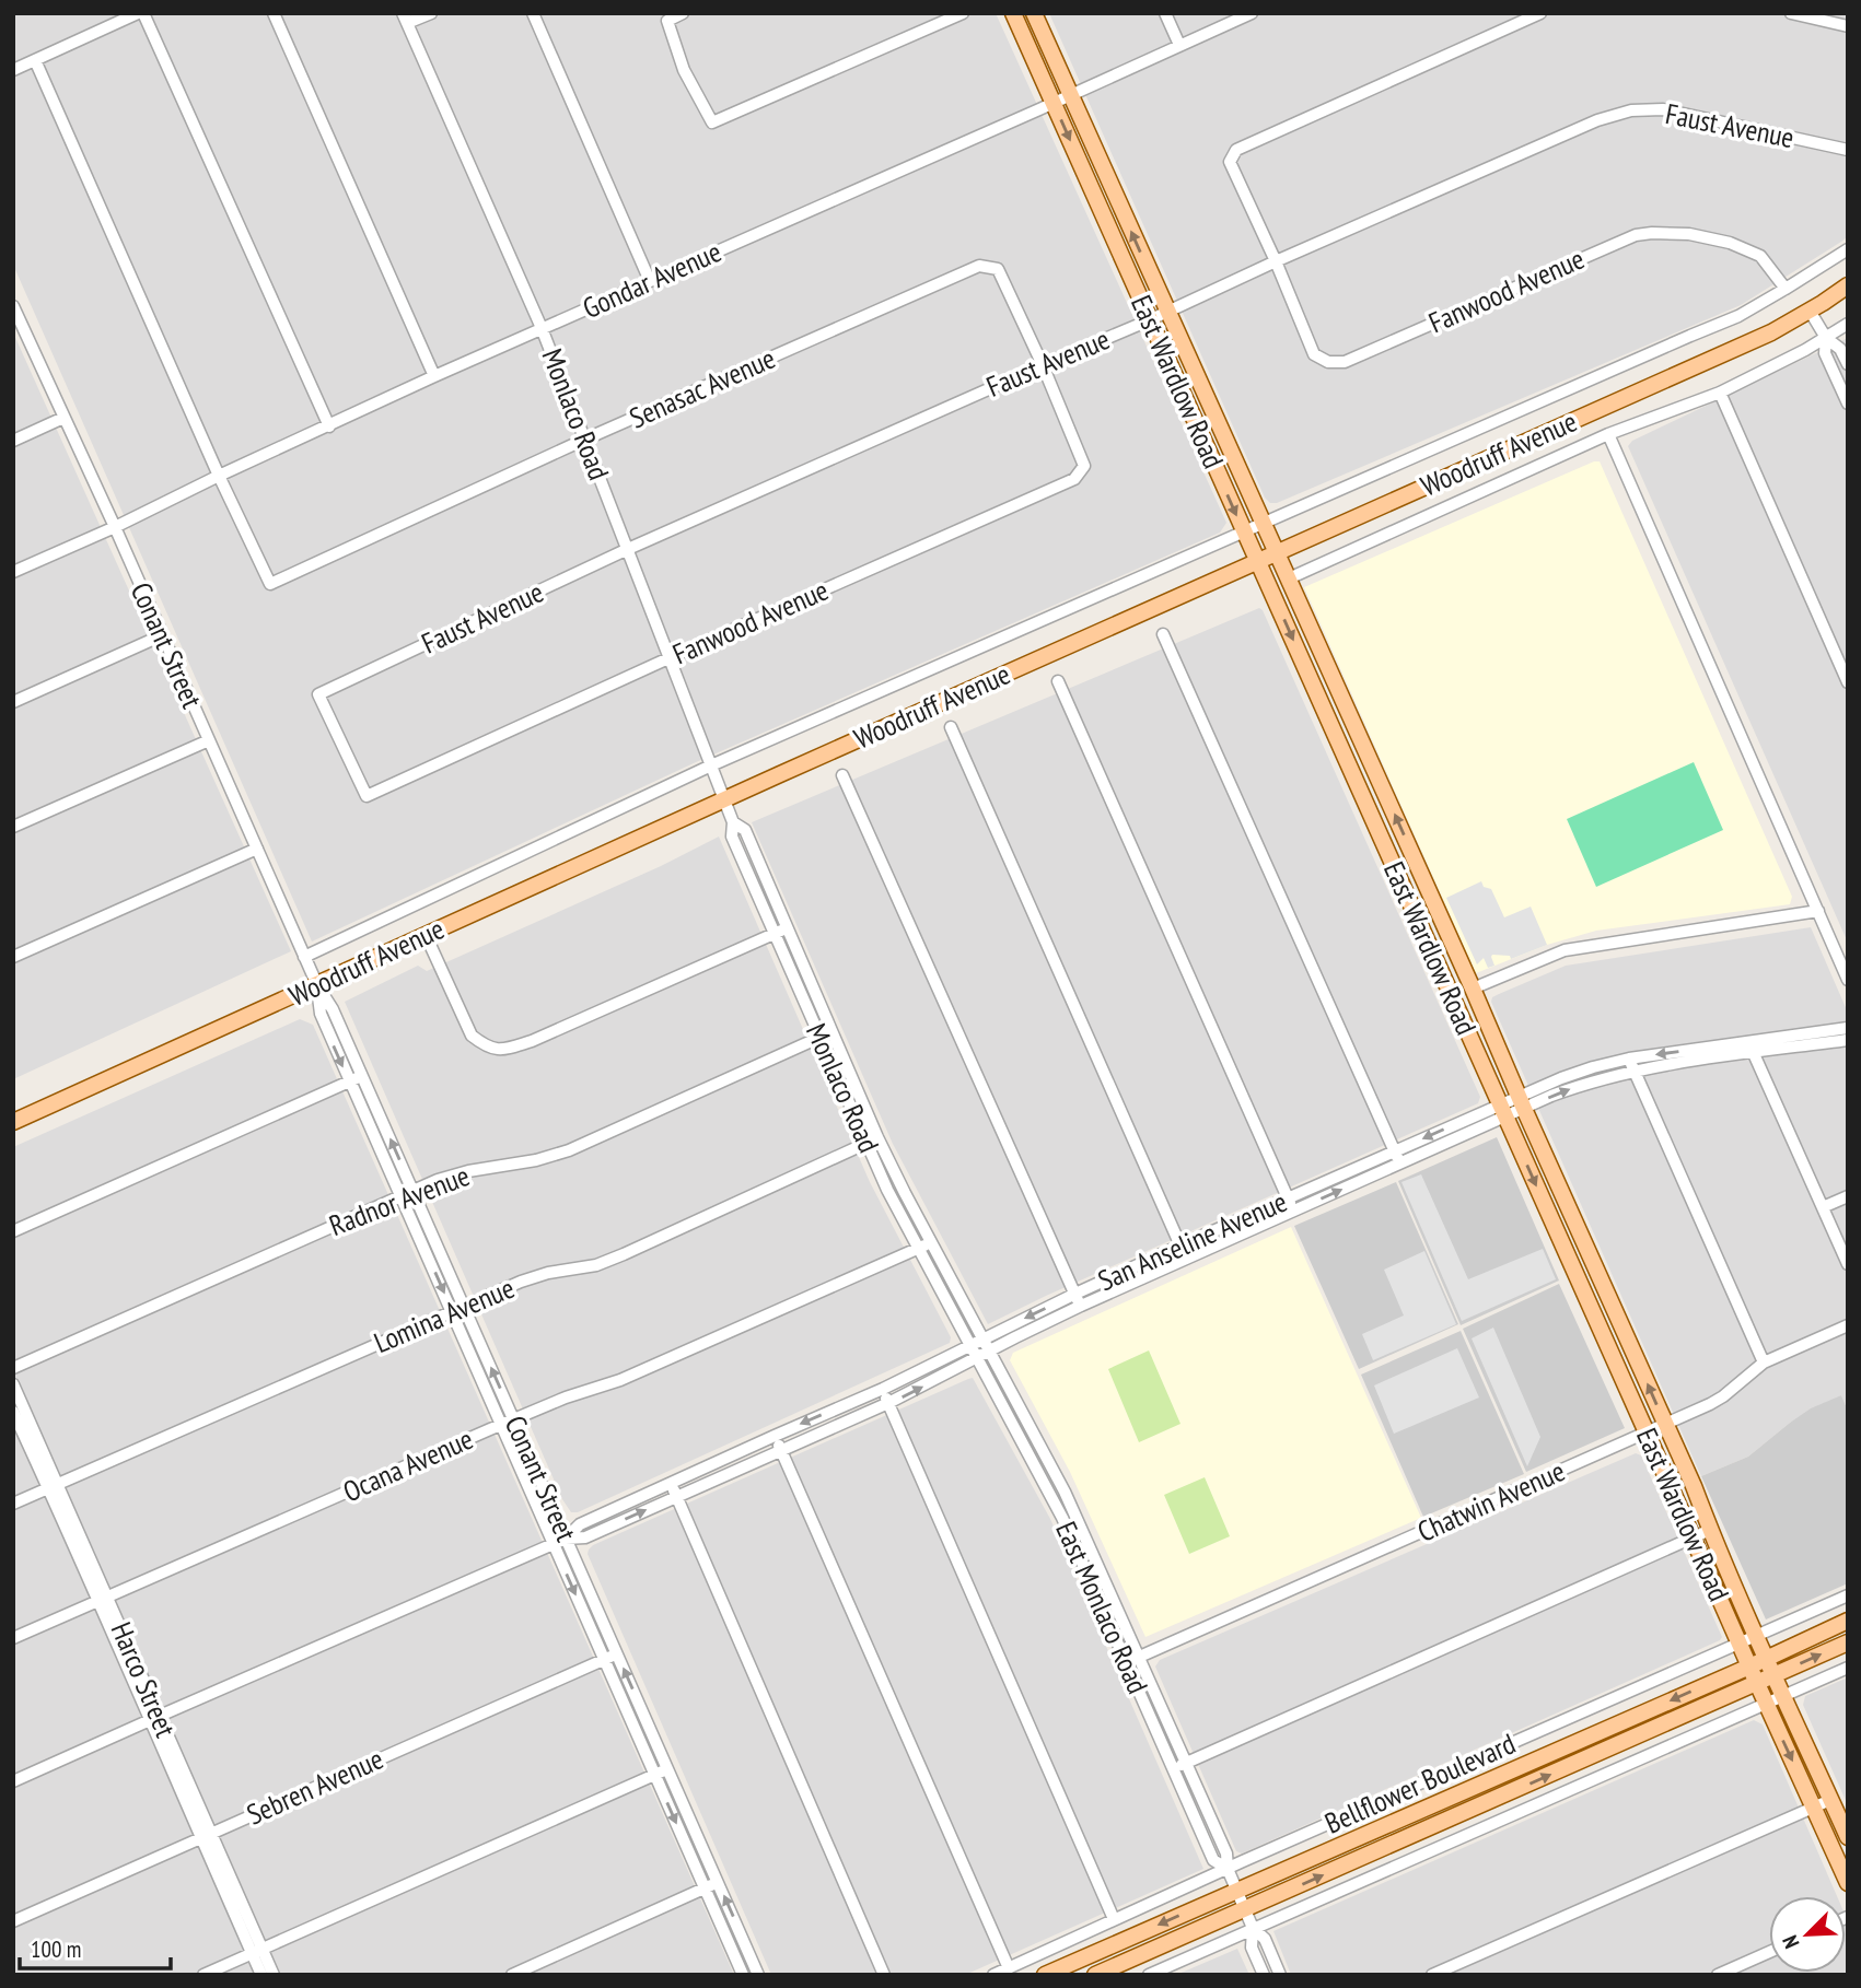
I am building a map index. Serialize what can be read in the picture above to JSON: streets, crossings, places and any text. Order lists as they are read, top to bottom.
{
  "streets": {
    "main road": ["East Wardlow Road", "Woodruff Avenue", "Bellflower Boulevard"],
    "street": [
      "Faust Avenue",
      "Gondar Avenue",
      "Fanwood Avenue",
      "Senasac Avenue",
      "Monlaco Road",
      "Conant Street",
      "Radnor Avenue",
      "San Anseline Avenue",
      "Lomina Avenue",
      "Ocana Avenue",
      "Chatwin Avenue",
      "East Monlaco Road",
      "Harco Street",
      "Sebren Avenue"
    ]
  },
  "crossings": [
    ["Faust Avenue", "Fanwood Avenue"],
    ["Faust Avenue", "East Wardlow Road"],
    ["Faust Avenue", "Senasac Avenue"],
    ["Faust Avenue", "Monlaco Road"],
    ["Gondar Avenue", "East Wardlow Road"],
    ["Gondar Avenue", "Senasac Avenue"],
    ["Gondar Avenue", "Monlaco Road"],
    ["Gondar Avenue", "Conant Street"],
    ["Fanwood Avenue", "Senasac Avenue"],
    ["Fanwood Avenue", "Monlaco Road"],
    ["Fanwood Avenue", "Woodruff Avenue"],
    ["East Wardlow Road", "Woodruff Avenue"],
    ["East Wardlow Road", "San Anseline Avenue"],
    ["East Wardlow Road", "Chatwin Avenue"],
    ["East Wardlow Road", "Bellflower Boulevard"],
    ["Senasac Avenue", "Monlaco Road"],
    ["Monlaco Road", "Woodruff Avenue"],
    ["Monlaco Road", "Radnor Avenue"],
    ["Monlaco Road", "San Anseline Avenue"],
    ["Monlaco Road", "Lomina Avenue"],
    ["Monlaco Road", "Ocana Avenue"],
    ["Monlaco Road", "East Monlaco Road"],
    ["Woodruff Avenue", "Conant Street"],
    ["Conant Street", "Radnor Avenue"],
    ["Conant Street", "San Anseline Avenue"],
    ["Conant Street", "Lomina Avenue"],
    ["Conant Street", "Ocana Avenue"],
    ["Conant Street", "Sebren Avenue"],
    ["San Anseline Avenue", "East Monlaco Road"],
    ["San Anseline Avenue", "Harco Street"],
    ["Lomina Avenue", "Harco Street"],
    ["Ocana Avenue", "Harco Street"],
    ["Chatwin Avenue", "East Monlaco Road"],
    ["East Monlaco Road", "Bellflower Boulevard"],
    ["Harco Street", "Sebren Avenue"]
  ],
  "scale_bar": "100 m",
  "north": "bottom left"
}
